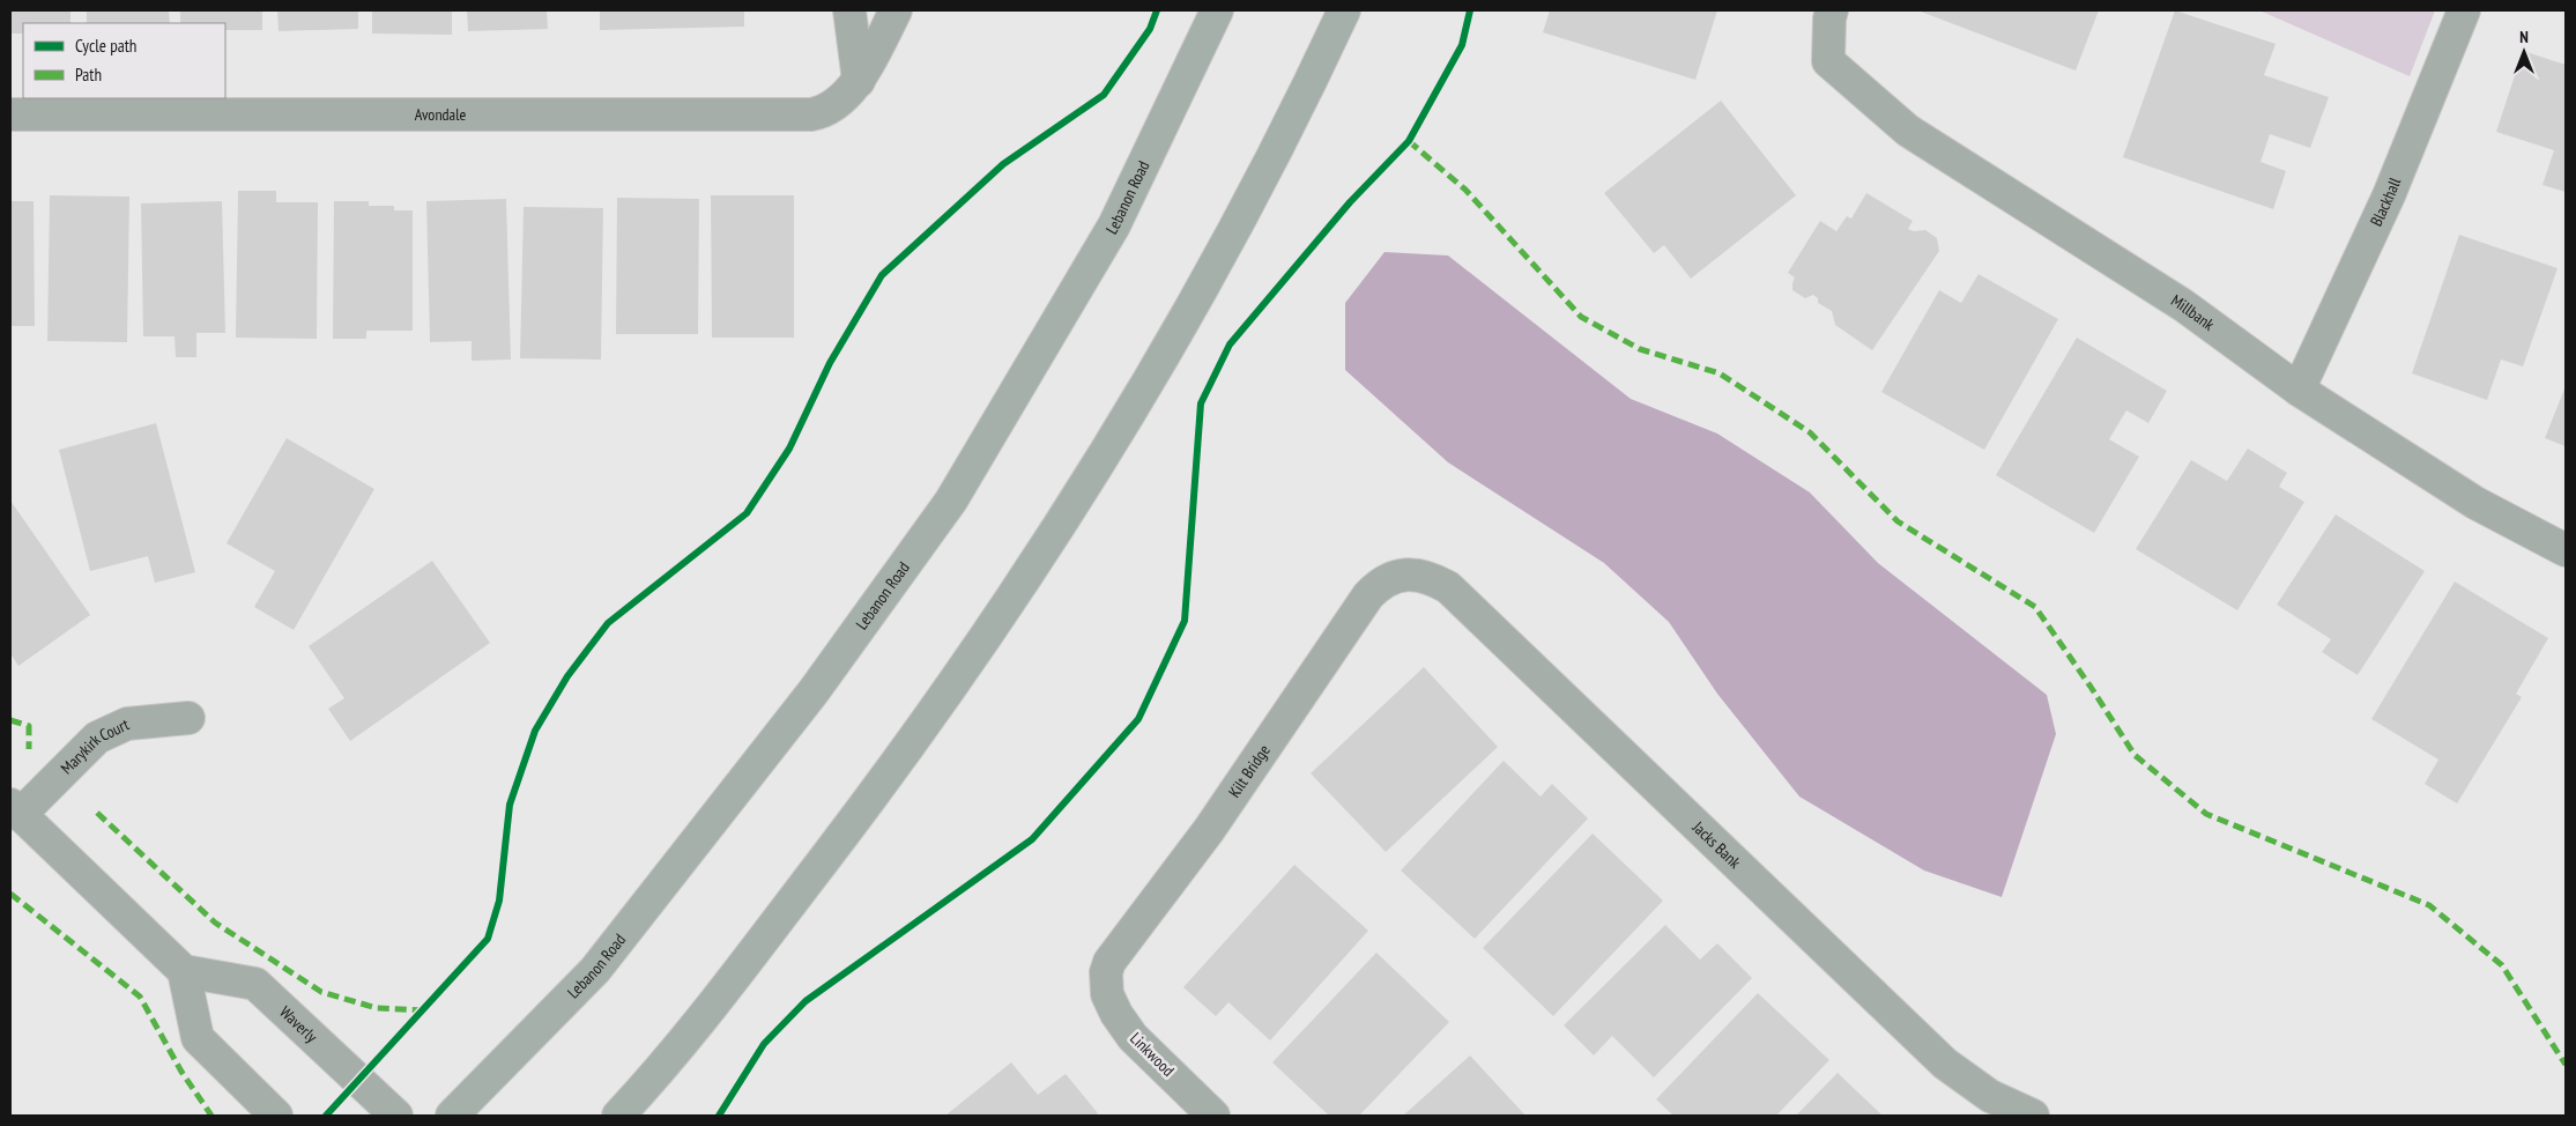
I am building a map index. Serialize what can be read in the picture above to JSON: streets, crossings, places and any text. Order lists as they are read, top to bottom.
{
  "streets": {
    "main road": ["Lebanon Road"],
    "street": [
      "Avondale",
      "Blackhall",
      "Millbank",
      "Marykirk Court",
      "Kilt Bridge",
      "Jacks Bank",
      "Waverly",
      "Linkwood"
    ]
  },
  "crossings": [
    ["Blackhall", "Millbank"],
    ["Kilt Bridge", "Jacks Bank"],
    ["Kilt Bridge", "Linkwood"]
  ],
  "legend": ["Cycle path", "Path"],
  "north": "top"
}
